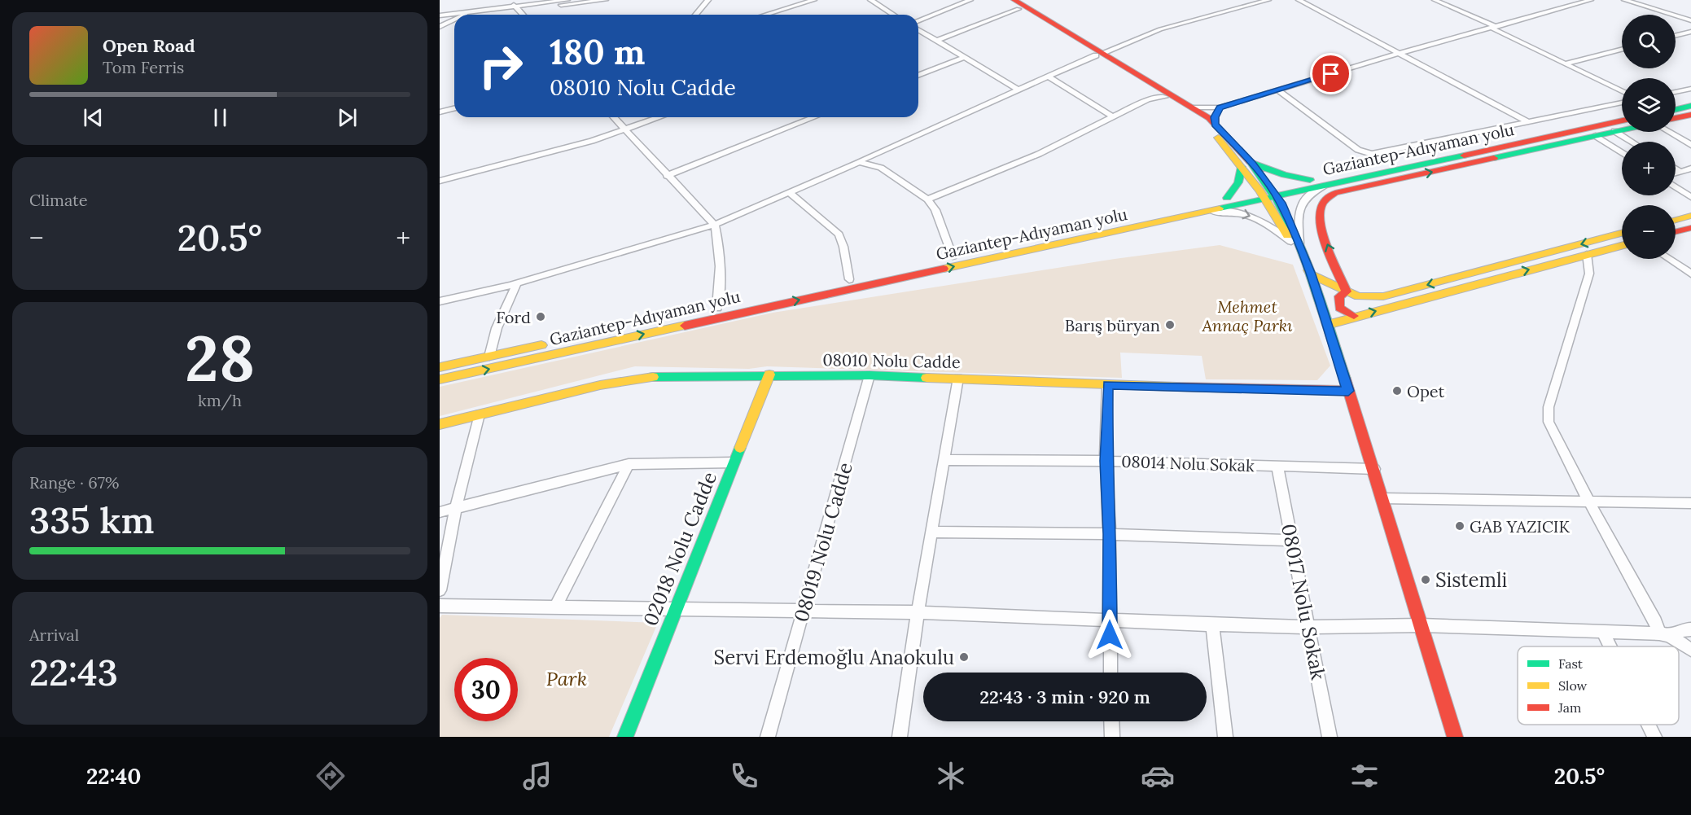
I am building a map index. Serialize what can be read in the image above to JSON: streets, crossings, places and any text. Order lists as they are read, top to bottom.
{
  "streets": {
    "main road": ["Gaziantep-Adıyaman yolu", "08010 Nolu Cadde", "02018 Nolu Cadde"],
    "street": ["08014 Nolu Sokak", "08019 Nolu Cadde", "08017 Nolu Sokak"]
  },
  "crossings": [
    ["08010 Nolu Cadde", "08019 Nolu Cadde"],
    ["08010 Nolu Cadde", "02018 Nolu Cadde"],
    ["08014 Nolu Sokak", "08017 Nolu Sokak"]
  ],
  "parks": ["Mehmet Annaç Parkı", "Park"],
  "places": [
    "Ford",
    "Barış büryan",
    "Opet",
    "GAB YAZICIK",
    "Sistemli",
    "Servi Erdemoğlu Anaokulu"
  ],
  "legend": ["Fast", "Slow", "Jam"],
  "page": {
    "map_buttons": ["+", "−"],
    "turn": ["180 m", "08010 Nolu Cadde"],
    "song": ["Open Road", "Tom Ferris"],
    "tile": [
      "Climate",
      ["28", "km/h"],
      ["Range · 67%", "335 km"],
      ["Arrival", "22:43"]
    ],
    "heat": ["−", "20.5°", "+"],
    "limit": "30",
    "trip": "22:43 · 3 min · 920 m",
    "tabs": ["22:40", "20.5°"]
  }
}
